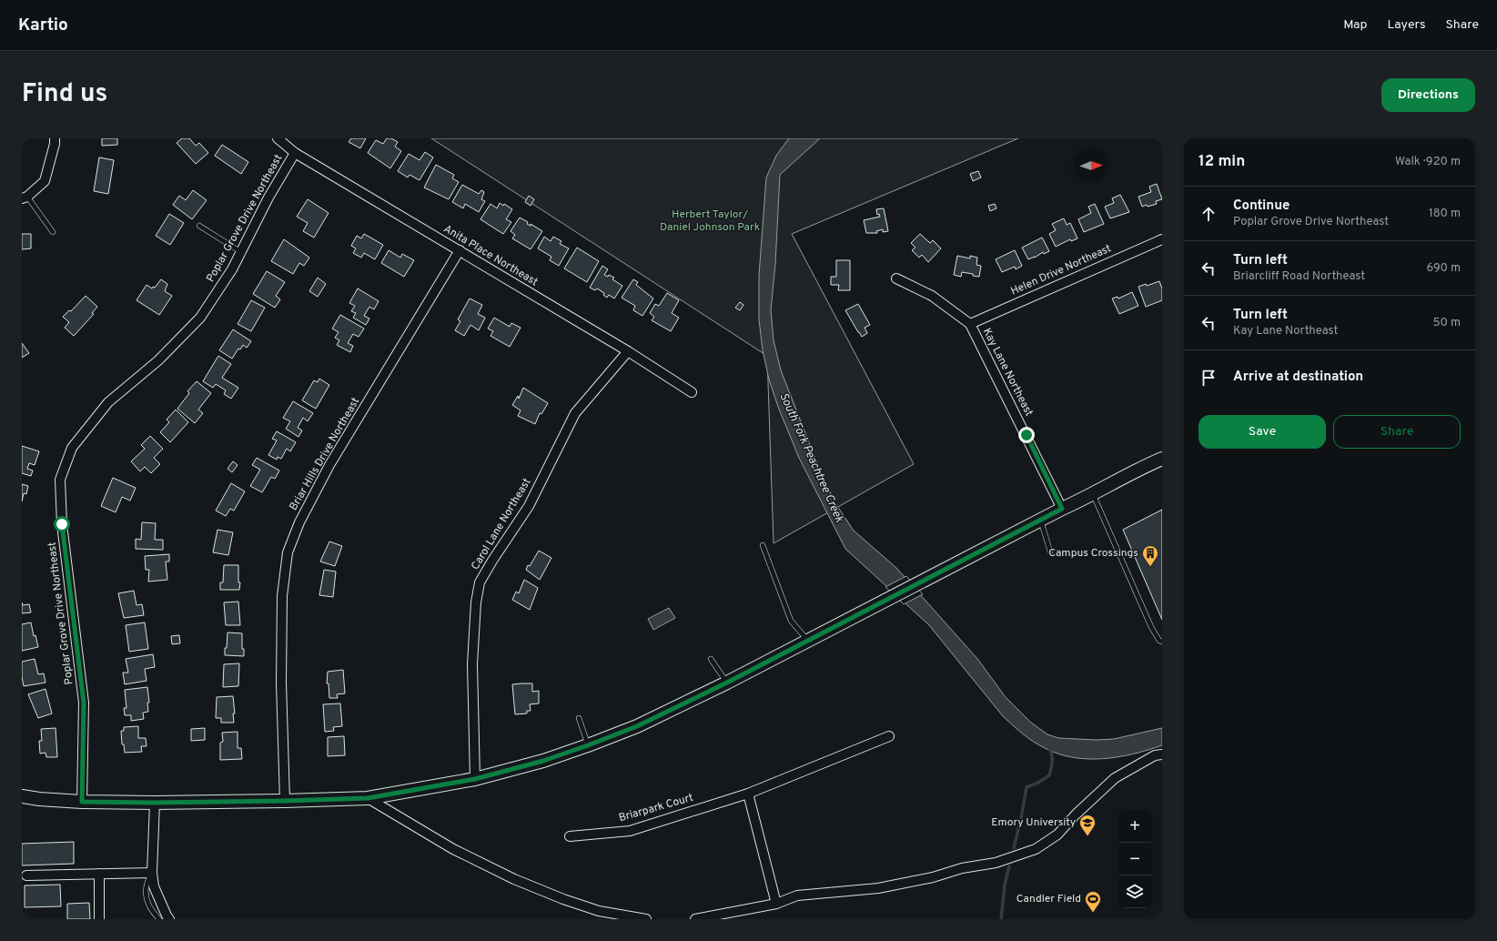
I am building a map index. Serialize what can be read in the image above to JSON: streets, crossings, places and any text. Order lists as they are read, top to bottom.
{
  "streets": {
    "street": [
      "Poplar Grove Drive Northeast",
      "Anita Place Northeast",
      "Helen Drive Northeast",
      "Kay Lane Northeast",
      "Briar Hills Drive Northeast",
      "Carol Lane Northeast",
      "Briarpark Court"
    ]
  },
  "crossings": [
    ["Poplar Grove Drive Northeast", "Anita Place Northeast"],
    ["Anita Place Northeast", "Briar Hills Drive Northeast"],
    ["Anita Place Northeast", "Carol Lane Northeast"],
    ["Helen Drive Northeast", "Kay Lane Northeast"]
  ],
  "water": ["South Fork Peachtree Creek"],
  "parks": ["Herbert Taylor/ Daniel Johnson Park"],
  "places": {
    "building": ["Campus Crossings"],
    "school or university": ["Emory University"],
    "sports": ["Candler Field"]
  },
  "north": "right",
  "page": {
    "header": "Kartio",
    "nav": ["Map", "Layers", "Share"],
    "title": "Find us",
    "buttons": [
      "Directions",
      ["Save", "Share"]
    ],
    "heading": ["12 min", "Walk · 920 m"],
    "list": [
      ["Continue", "Poplar Grove Drive Northeast", "180 m"],
      ["Turn left", "Briarcliff Road Northeast", "690 m"],
      ["Turn left", "Kay Lane Northeast", "50 m"],
      "Arrive at destination"
    ],
    "map_buttons": ["+", "−"]
  }
}
